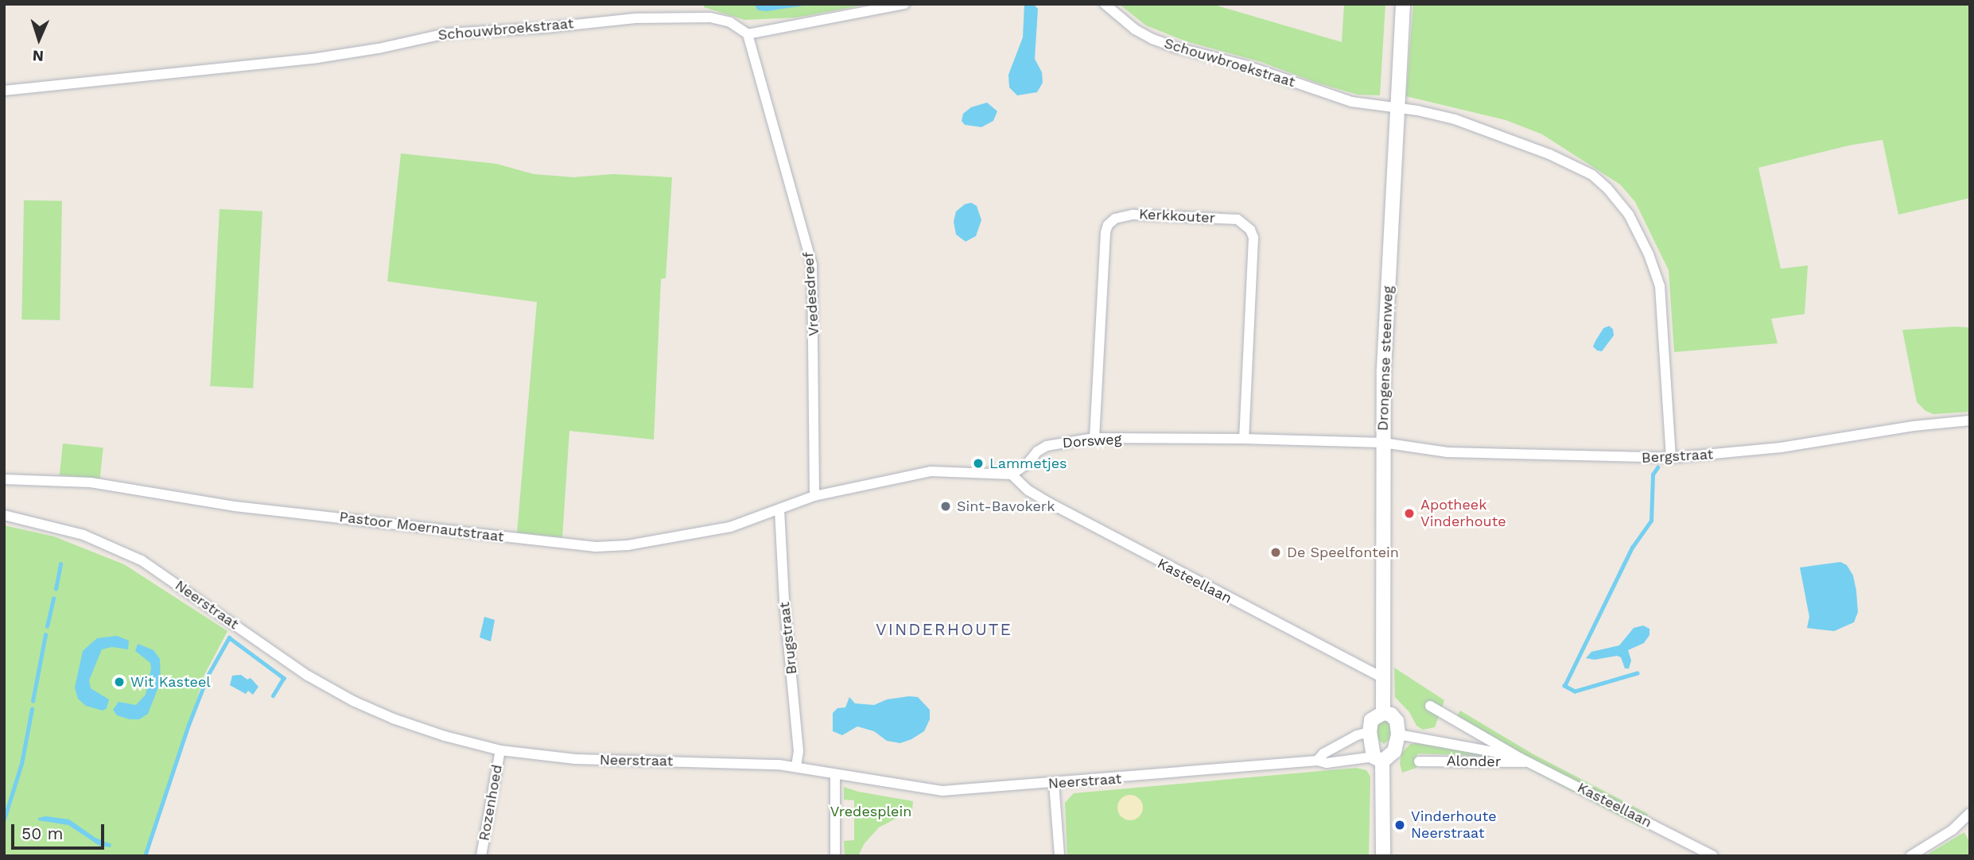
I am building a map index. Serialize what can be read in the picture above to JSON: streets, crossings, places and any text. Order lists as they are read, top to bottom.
{
  "streets": {
    "street": [
      "Schouwbroekstraat",
      "Kerkkouter",
      "Vredesdreef",
      "Drongense steenweg",
      "Dorsweg",
      "Bergstraat",
      "Pastoor Moernautstraat",
      "Kasteellaan",
      "Neerstraat",
      "Brugstraat",
      "Alonder",
      "Rozenhoed"
    ]
  },
  "crossings": [
    ["Schouwbroekstraat", "Vredesdreef"],
    ["Schouwbroekstraat", "Drongense steenweg"],
    ["Schouwbroekstraat", "Bergstraat"],
    ["Kerkkouter", "Dorsweg"],
    ["Vredesdreef", "Pastoor Moernautstraat"],
    ["Drongense steenweg", "Dorsweg"],
    ["Drongense steenweg", "Bergstraat"],
    ["Drongense steenweg", "Kasteellaan"],
    ["Dorsweg", "Bergstraat"],
    ["Dorsweg", "Kasteellaan"],
    ["Pastoor Moernautstraat", "Brugstraat"],
    ["Kasteellaan", "Alonder"],
    ["Neerstraat", "Brugstraat"],
    ["Neerstraat", "Rozenhoed"]
  ],
  "districts": ["VINDERHOUTE"],
  "parks": ["Vredesplein"],
  "places": [
    "Lammetjes",
    "Sint-Bavokerk",
    "Apotheek Vinderhoute",
    "De Speelfontein",
    "Wit Kasteel",
    "Vinderhoute Neerstraat"
  ],
  "scale_bar": "50 m",
  "north": "bottom"
}
